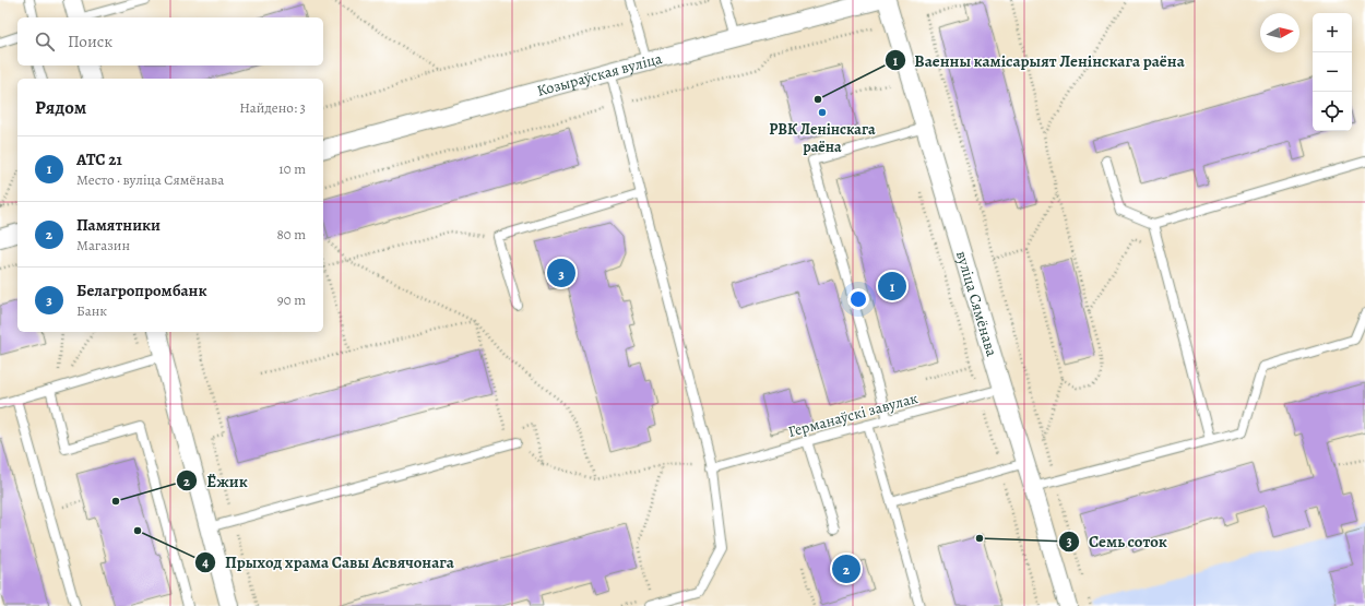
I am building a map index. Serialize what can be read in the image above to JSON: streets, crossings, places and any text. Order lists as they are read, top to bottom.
{
  "streets": {
    "street": ["Козыраўская вуліца", "вуліца Сямёнава"],
    "lane": ["Германаўскі завулак"]
  },
  "crossings": [
    ["вуліца Сямёнава", "Германаўскі завулак"]
  ],
  "places": [
    "Ваенны камісарыят Ленінскага раёна",
    "РВК Ленінскага раёна",
    "Ёжик",
    "Прыход храма Савы Асвячонага",
    "Семь соток"
  ],
  "north": "right",
  "page": {
    "map_buttons": ["+", "−"],
    "search": "Поиск",
    "heading": ["Рядом", "Найдено: 3"],
    "list": [
      {
        "mark": "1",
        "name": "АТС 21",
        "note": "Место · вуліца Сямёнава",
        "value": "10 m"
      },
      {
        "mark": "2",
        "name": "Памятники",
        "note": "Магазин",
        "value": "80 m"
      },
      {
        "mark": "3",
        "name": "Белагропромбанк",
        "note": "Банк",
        "value": "90 m"
      }
    ],
    "pins": ["3", "1", "2"]
  }
}
